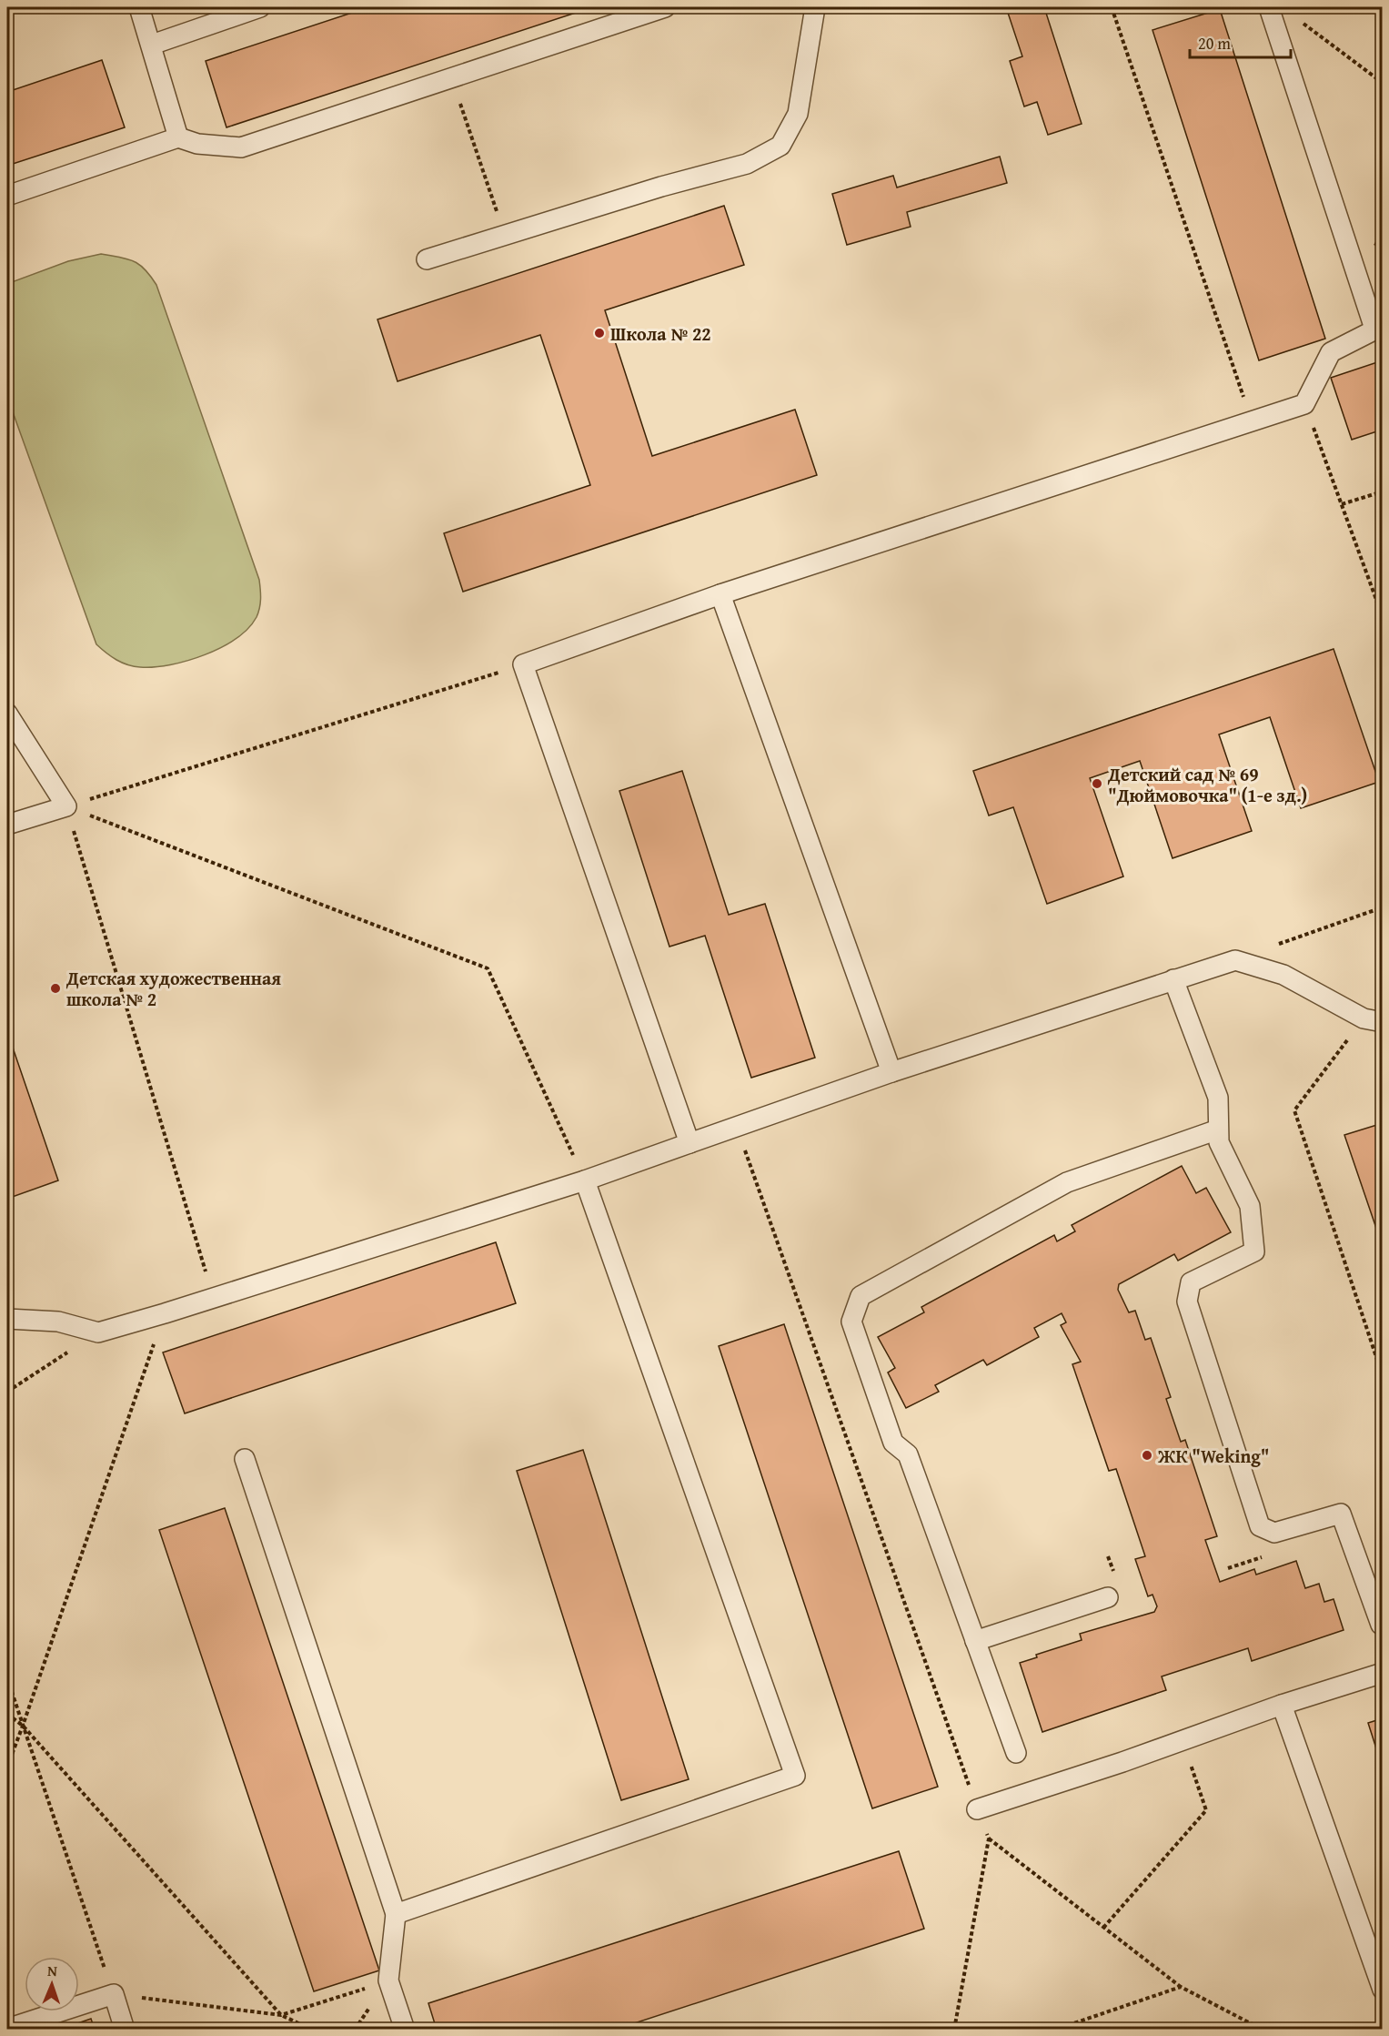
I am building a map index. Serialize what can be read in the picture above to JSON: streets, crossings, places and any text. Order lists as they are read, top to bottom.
{
  "places": [
    "Школа № 22",
    "Детский сад № 69 \"Дюймовочка\" (1-е зд.)",
    "Детская художественная школа № 2",
    "ЖК \"Weking\""
  ],
  "scale_bar": "20 m",
  "north": "top"
}
